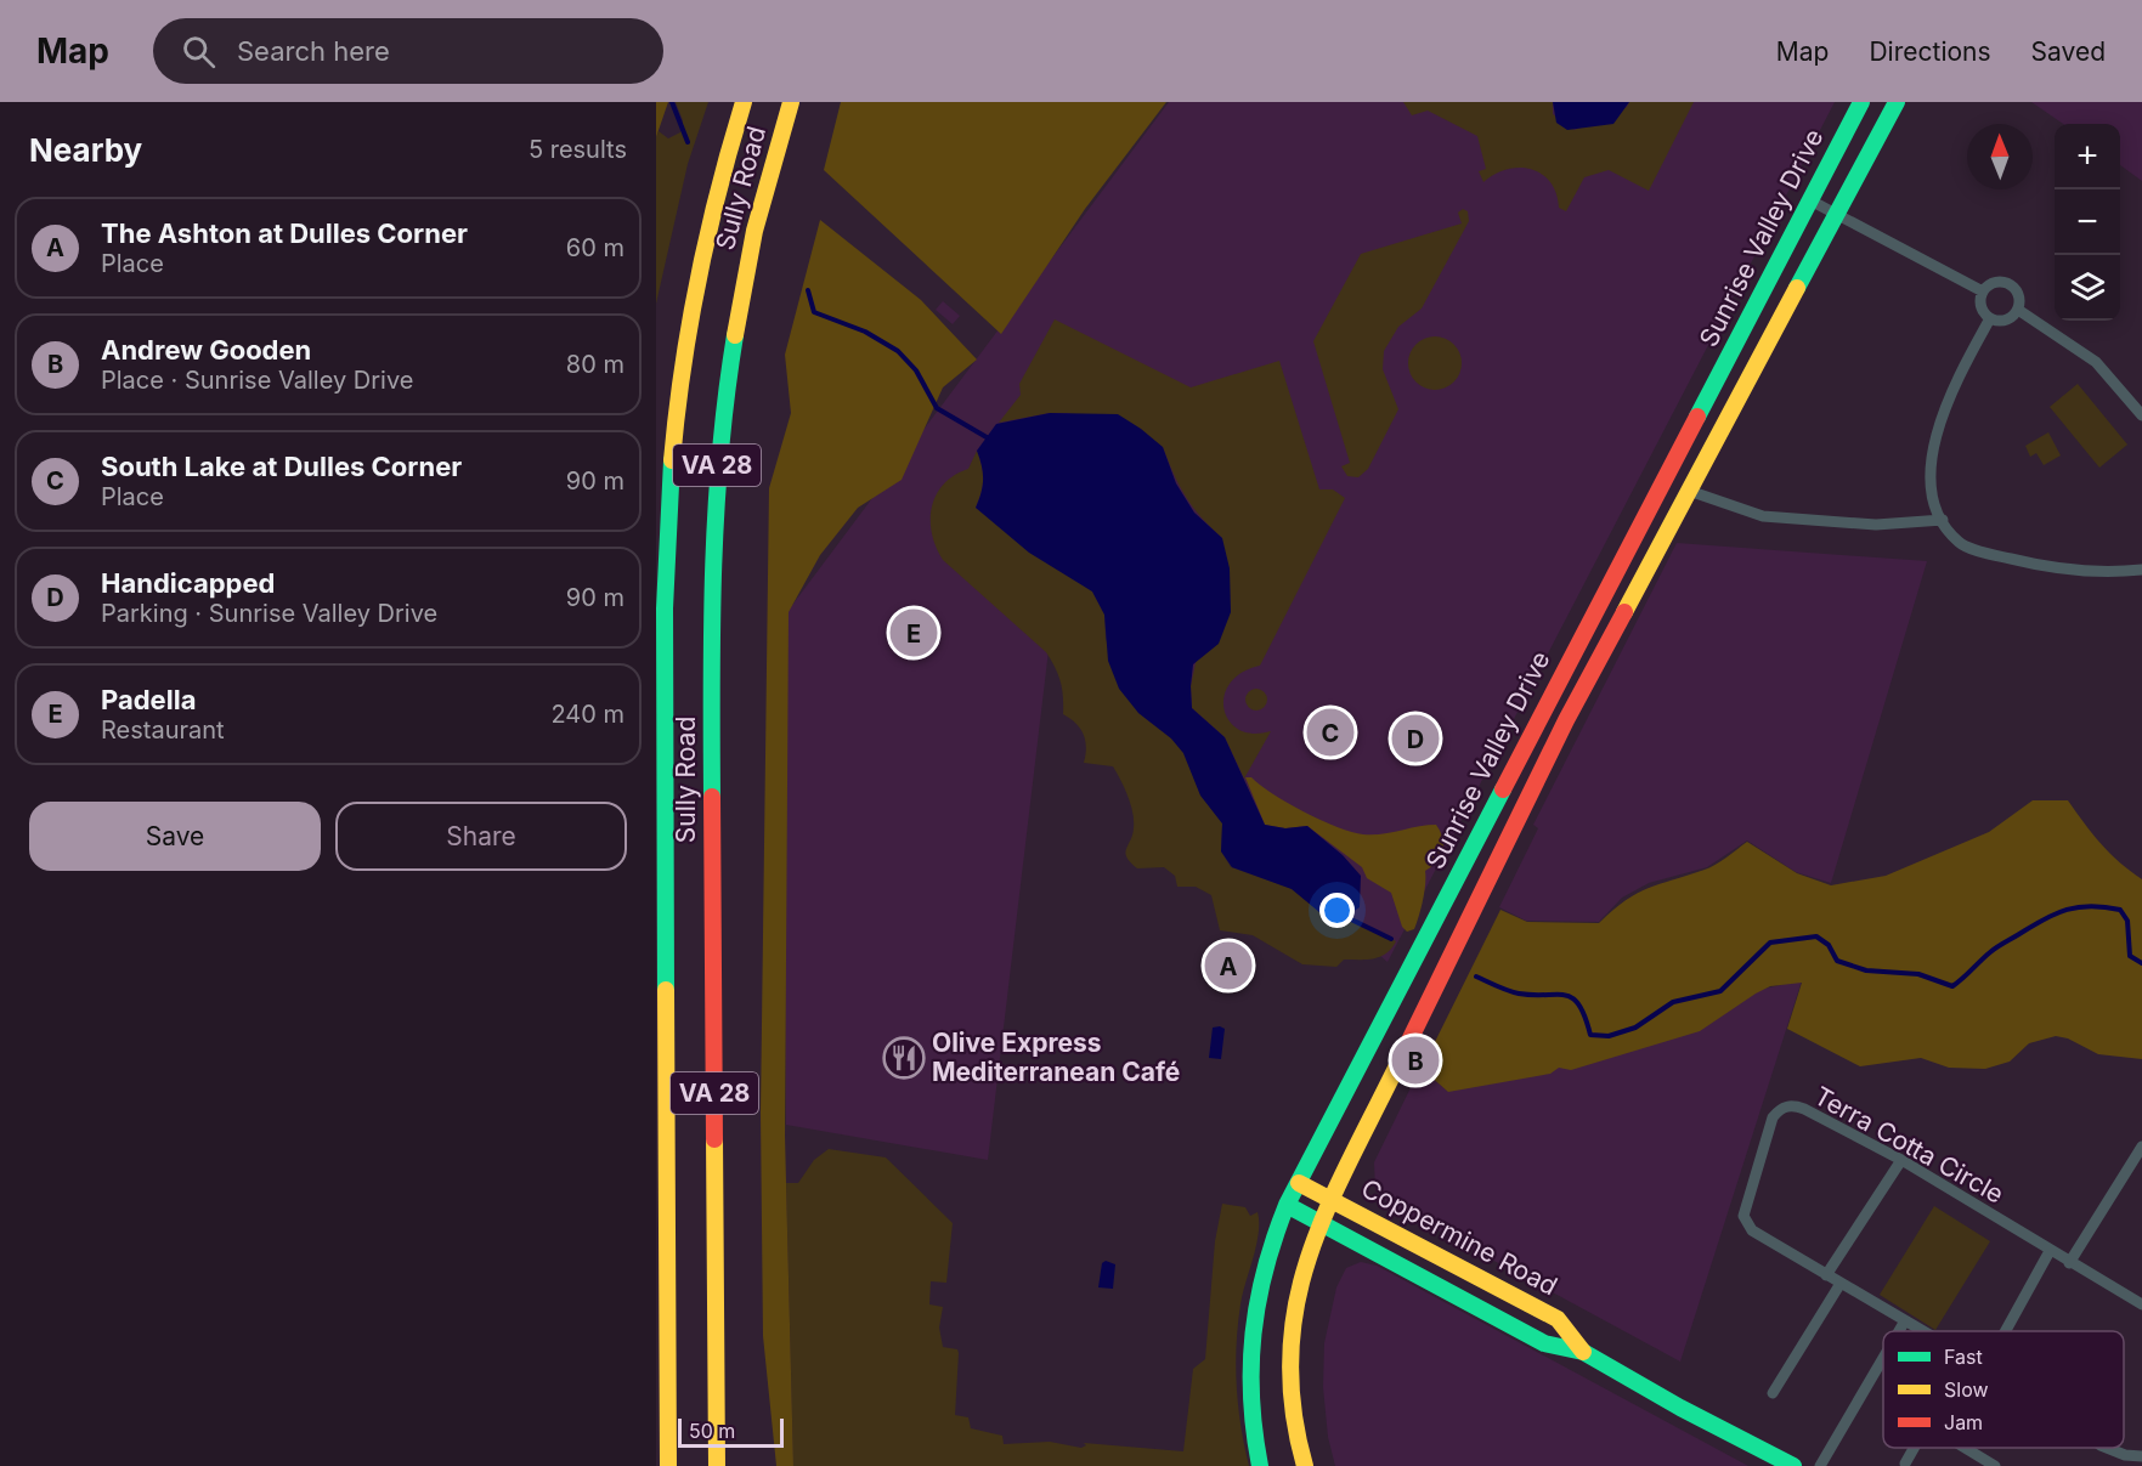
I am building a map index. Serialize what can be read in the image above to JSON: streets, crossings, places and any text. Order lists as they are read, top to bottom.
{
  "streets": {
    "main road": [
      "Sully Road",
      "Sunrise Valley Drive",
      "VA 28",
      "Coppermine Road"
    ],
    "street": ["Terra Cotta Circle"]
  },
  "crossings": [
    ["Sunrise Valley Drive", "Coppermine Road"]
  ],
  "places": {
    "restaurant": ["Olive Express Mediterranean Café"]
  },
  "legend": ["Fast", "Slow", "Jam"],
  "scale_bar": "50 m",
  "north": "top",
  "page": {
    "header": "Map",
    "search": "Search here",
    "nav": ["Map", "Directions", "Saved"],
    "heading": ["Nearby", "5 results"],
    "map_buttons": ["+", "−"],
    "list": [
      {
        "mark": "A",
        "name": "The Ashton at Dulles Corner",
        "note": "Place",
        "value": "60 m"
      },
      {
        "mark": "B",
        "name": "Andrew Gooden",
        "note": "Place · Sunrise Valley Drive",
        "value": "80 m"
      },
      {
        "mark": "C",
        "name": "South Lake at Dulles Corner",
        "note": "Place",
        "value": "90 m"
      },
      {
        "mark": "D",
        "name": "Handicapped",
        "note": "Parking · Sunrise Valley Drive",
        "value": "90 m"
      },
      {
        "mark": "E",
        "name": "Padella",
        "note": "Restaurant",
        "value": "240 m"
      }
    ],
    "pins": [
      "E",
      "C",
      "D",
      "A",
      "B"
    ],
    "buttons": ["Save", "Share"],
    "scale": "50 m"
  }
}
